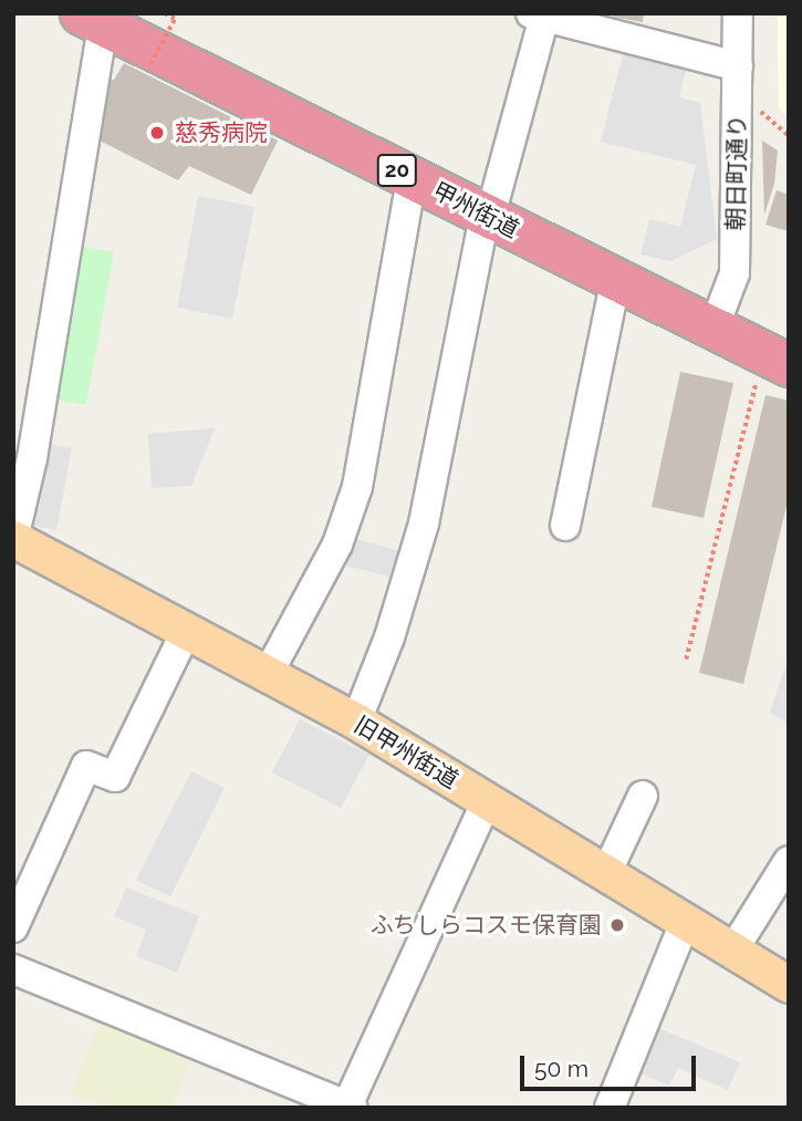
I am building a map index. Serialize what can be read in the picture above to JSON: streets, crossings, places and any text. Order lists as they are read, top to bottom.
{
  "streets": {
    "highway": ["20", "甲州街道"],
    "main road": ["旧甲州街道"],
    "street": ["朝日町通り"]
  },
  "crossings": [
    ["朝日町通り", "甲州街道"]
  ],
  "places": ["慈秀病院", "ふちしらコスモ保育園"],
  "scale_bar": "50 m"
}
